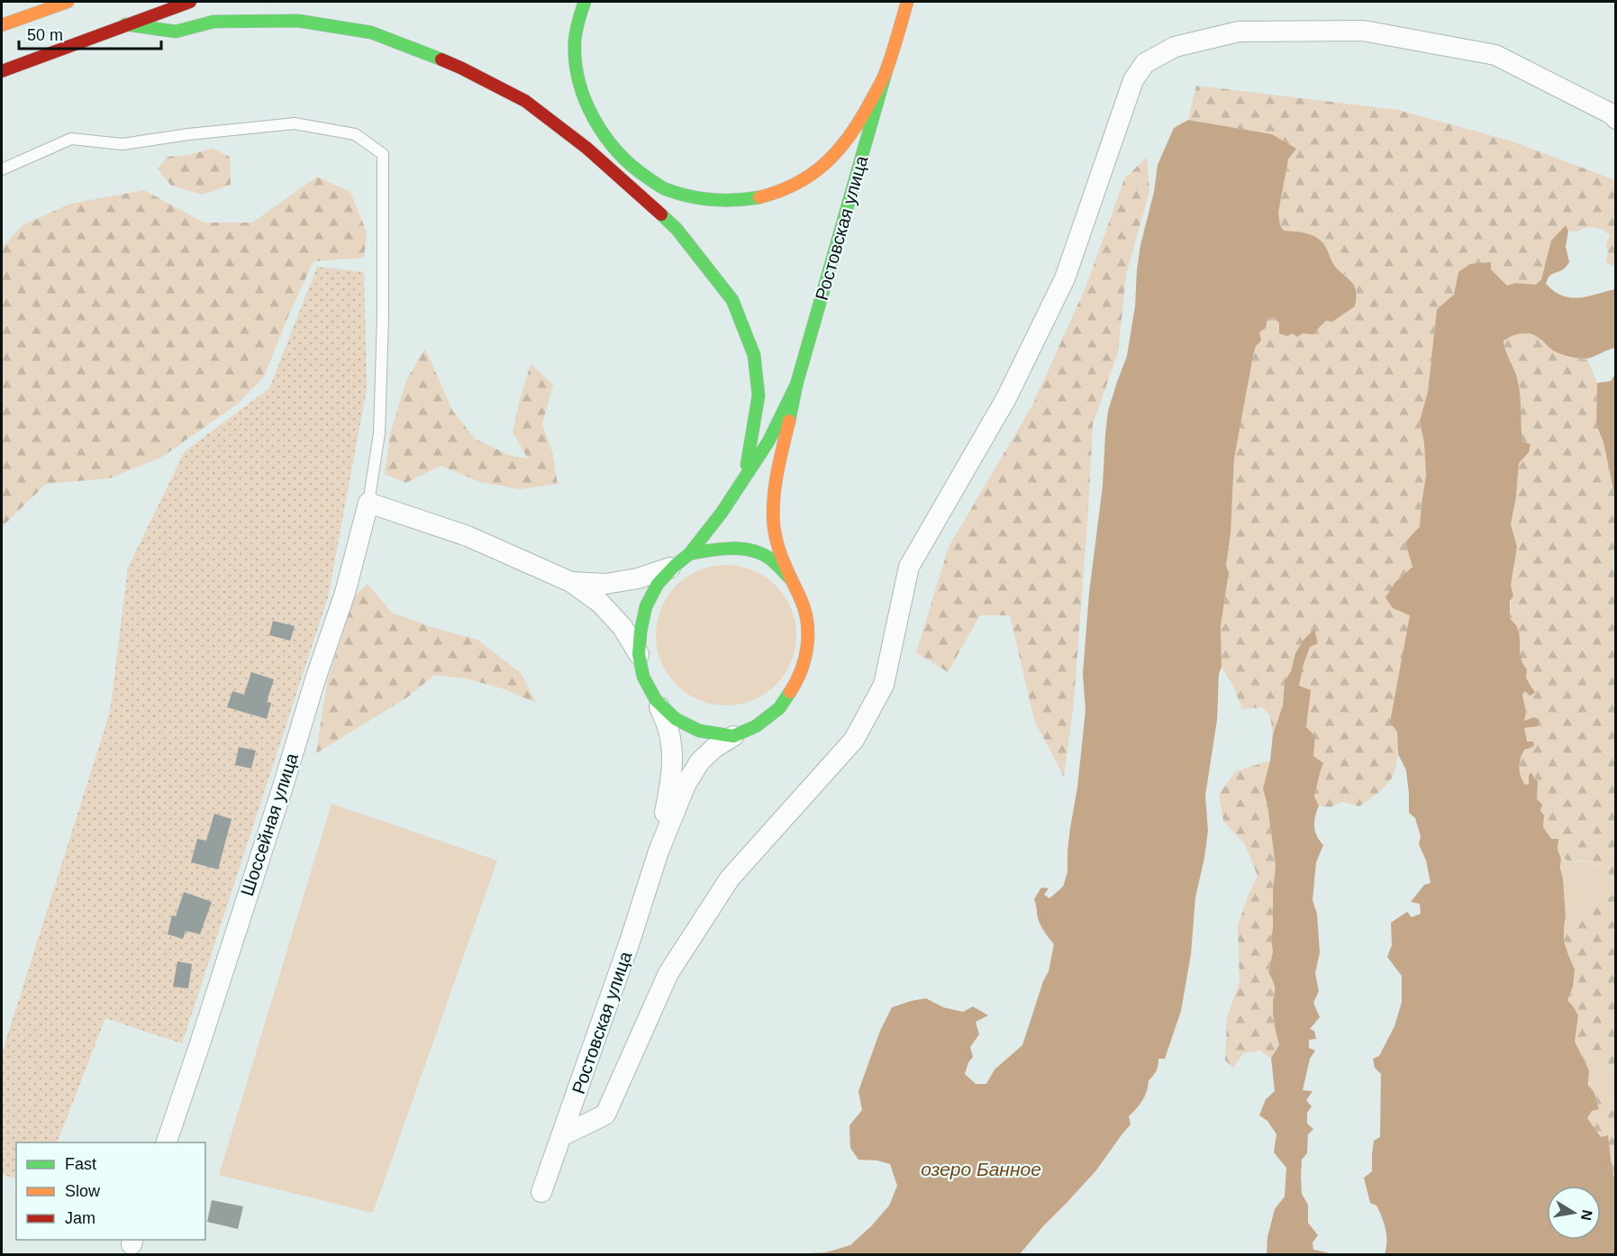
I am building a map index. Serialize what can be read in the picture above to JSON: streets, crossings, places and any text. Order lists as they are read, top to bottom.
{
  "streets": {
    "main road": ["Ростовская улица"],
    "street": ["Шоссейная улица"]
  },
  "water": ["озеро Банное"],
  "legend": ["Fast", "Slow", "Jam"],
  "scale_bar": "50 m",
  "north": "right"
}
